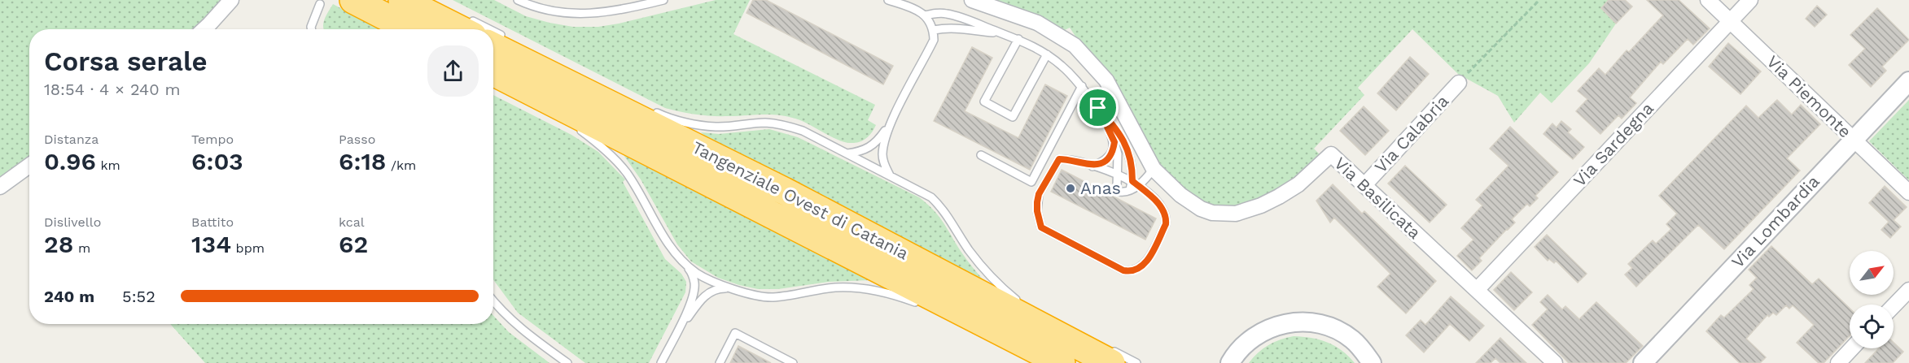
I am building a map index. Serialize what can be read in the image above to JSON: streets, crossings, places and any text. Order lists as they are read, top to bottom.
{
  "streets": {
    "highway": ["Tangenziale Ovest di Catania"],
    "street": [
      "Via Piemonte",
      "Via Calabria",
      "Via Sardegna",
      "Via Basilicata",
      "Via Lombardia"
    ]
  },
  "crossings": [
    ["Via Piemonte", "Via Sardegna"],
    ["Via Piemonte", "Via Lombardia"],
    ["Via Calabria", "Via Basilicata"],
    ["Via Sardegna", "Via Basilicata"]
  ],
  "places": ["Anas"],
  "north": "top right",
  "page": {
    "heading": ["Corsa serale", "18:54 · 4 × 240 m"],
    "stats": [
      ["Distanza", "0.96 km"],
      ["Tempo", "6:03"],
      ["Passo", "6:18 /km"],
      ["Dislivello", "28 m"],
      ["Battito", "134 bpm"],
      ["kcal", "62"]
    ],
    "list": [
      {
        "name": "240 m",
        "note": "5:52"
      }
    ]
  }
}
